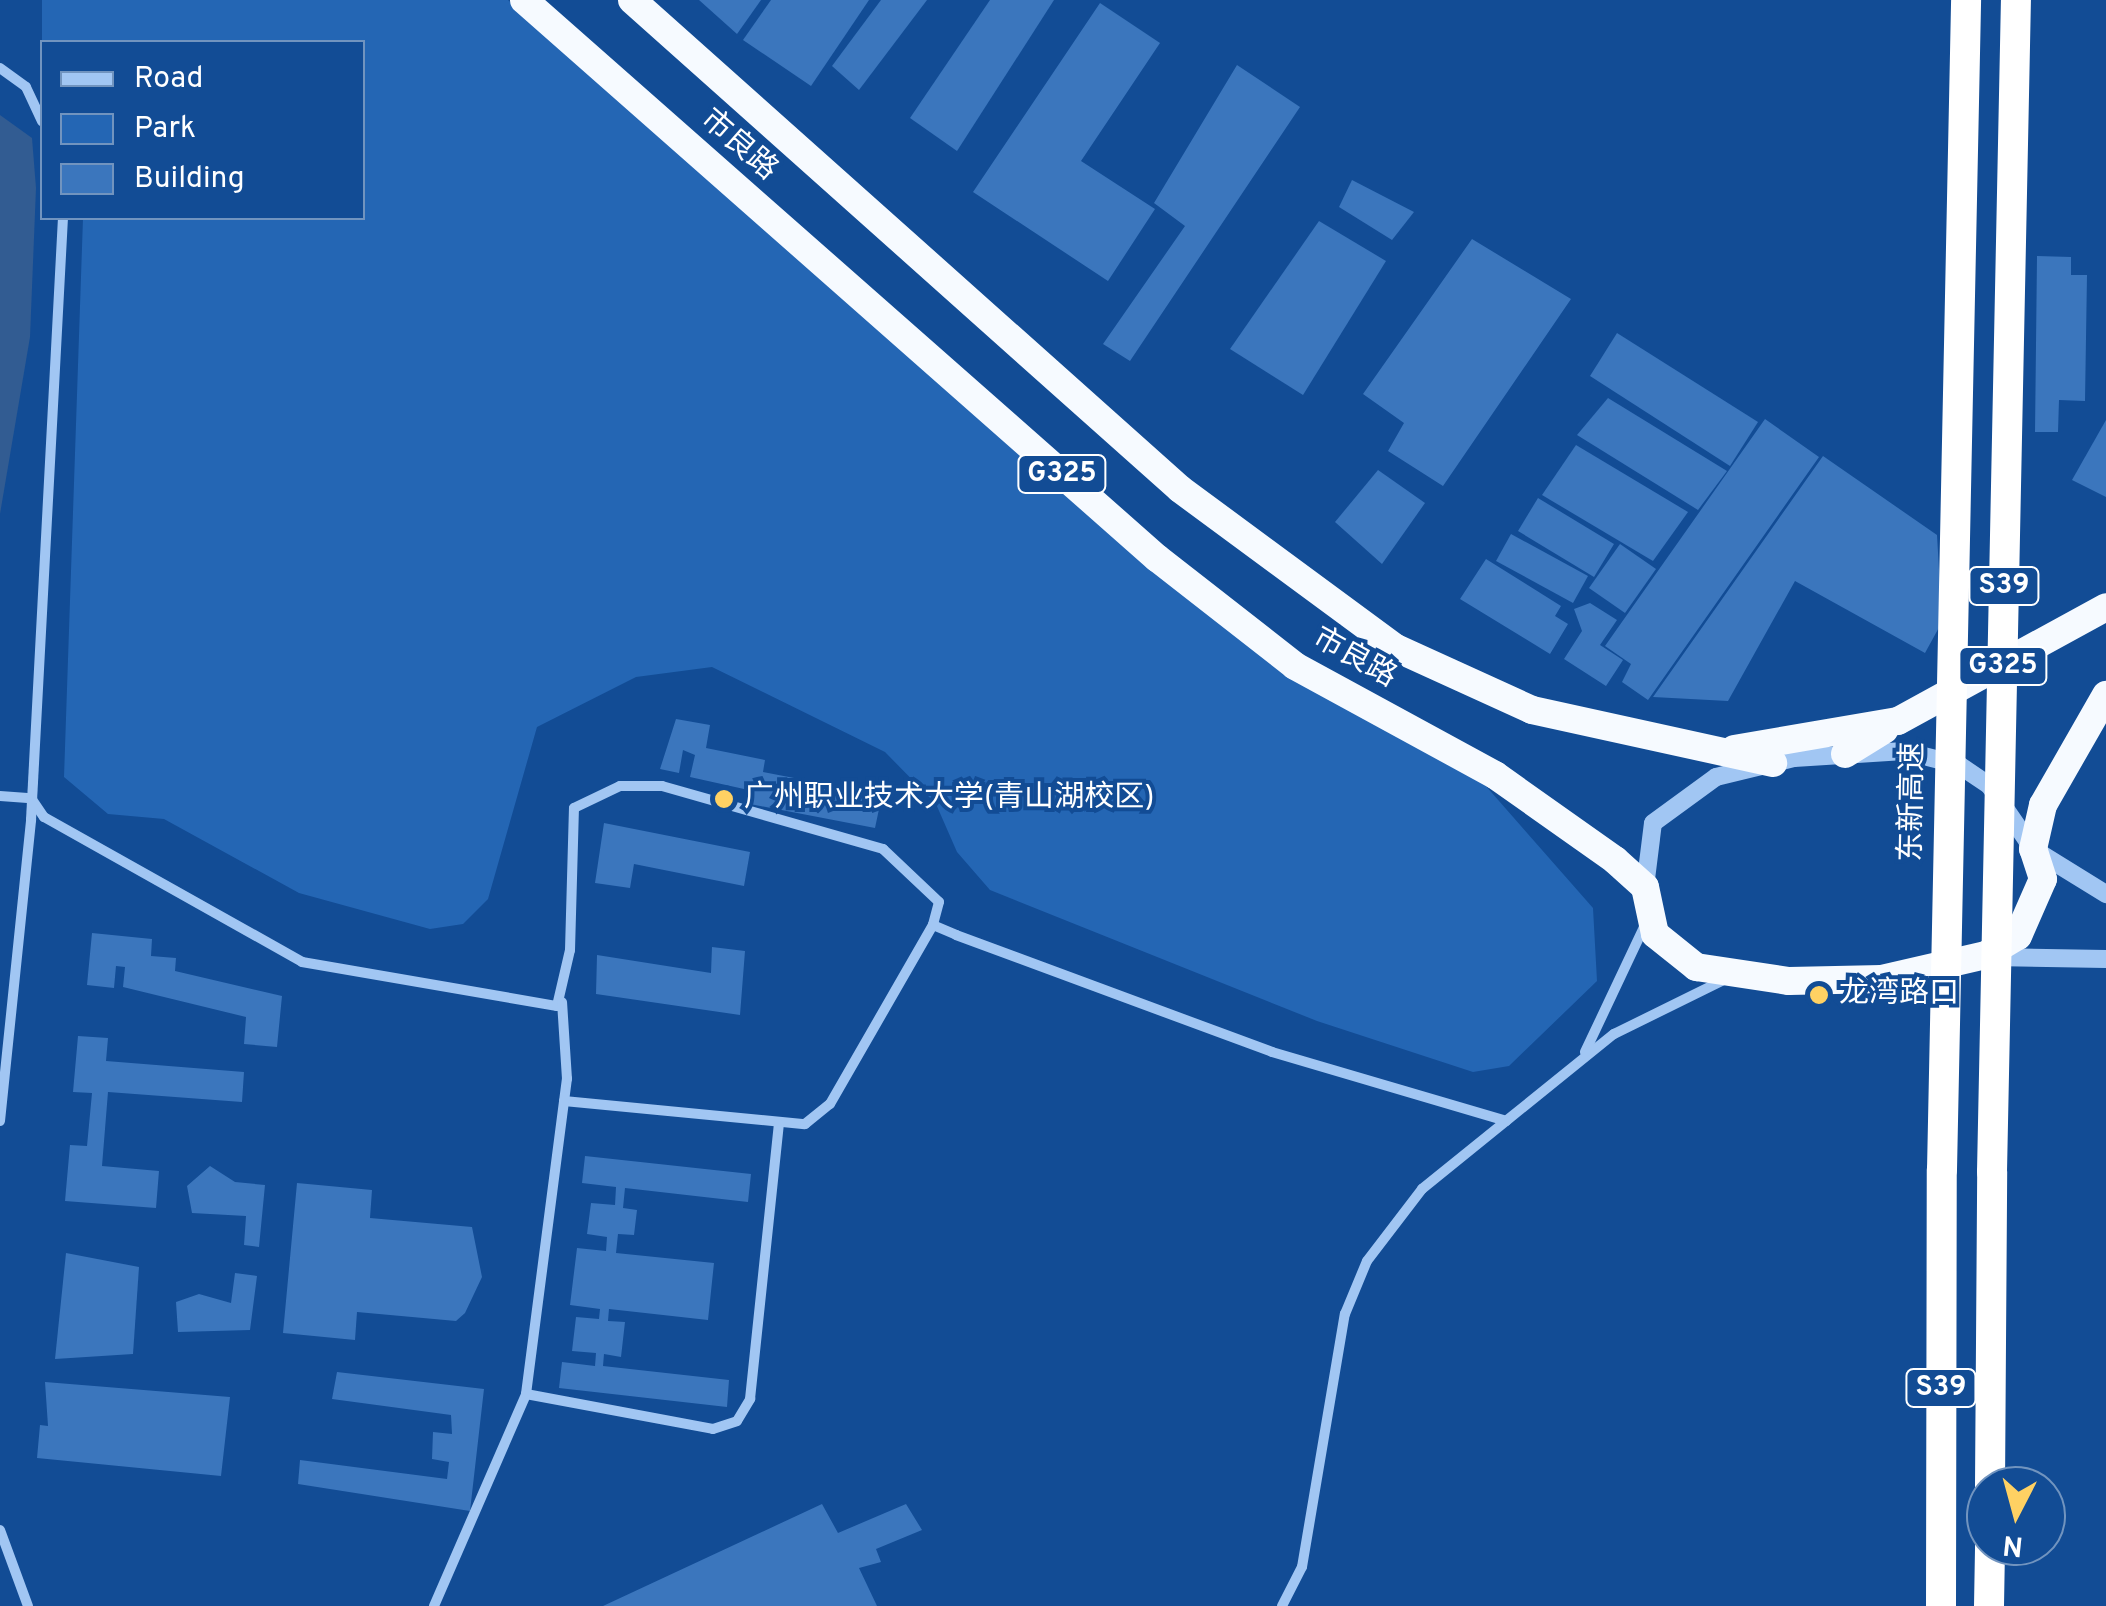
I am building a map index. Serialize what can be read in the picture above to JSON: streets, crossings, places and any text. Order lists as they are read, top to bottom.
{
  "streets": {
    "highway": [
      "市良路",
      "G325",
      "S39",
      "东新高速"
    ]
  },
  "places": ["广州职业技术大学(青山湖校区)", "龙湾路口"],
  "legend": ["Road", "Park", "Building"],
  "north": "bottom"
}
